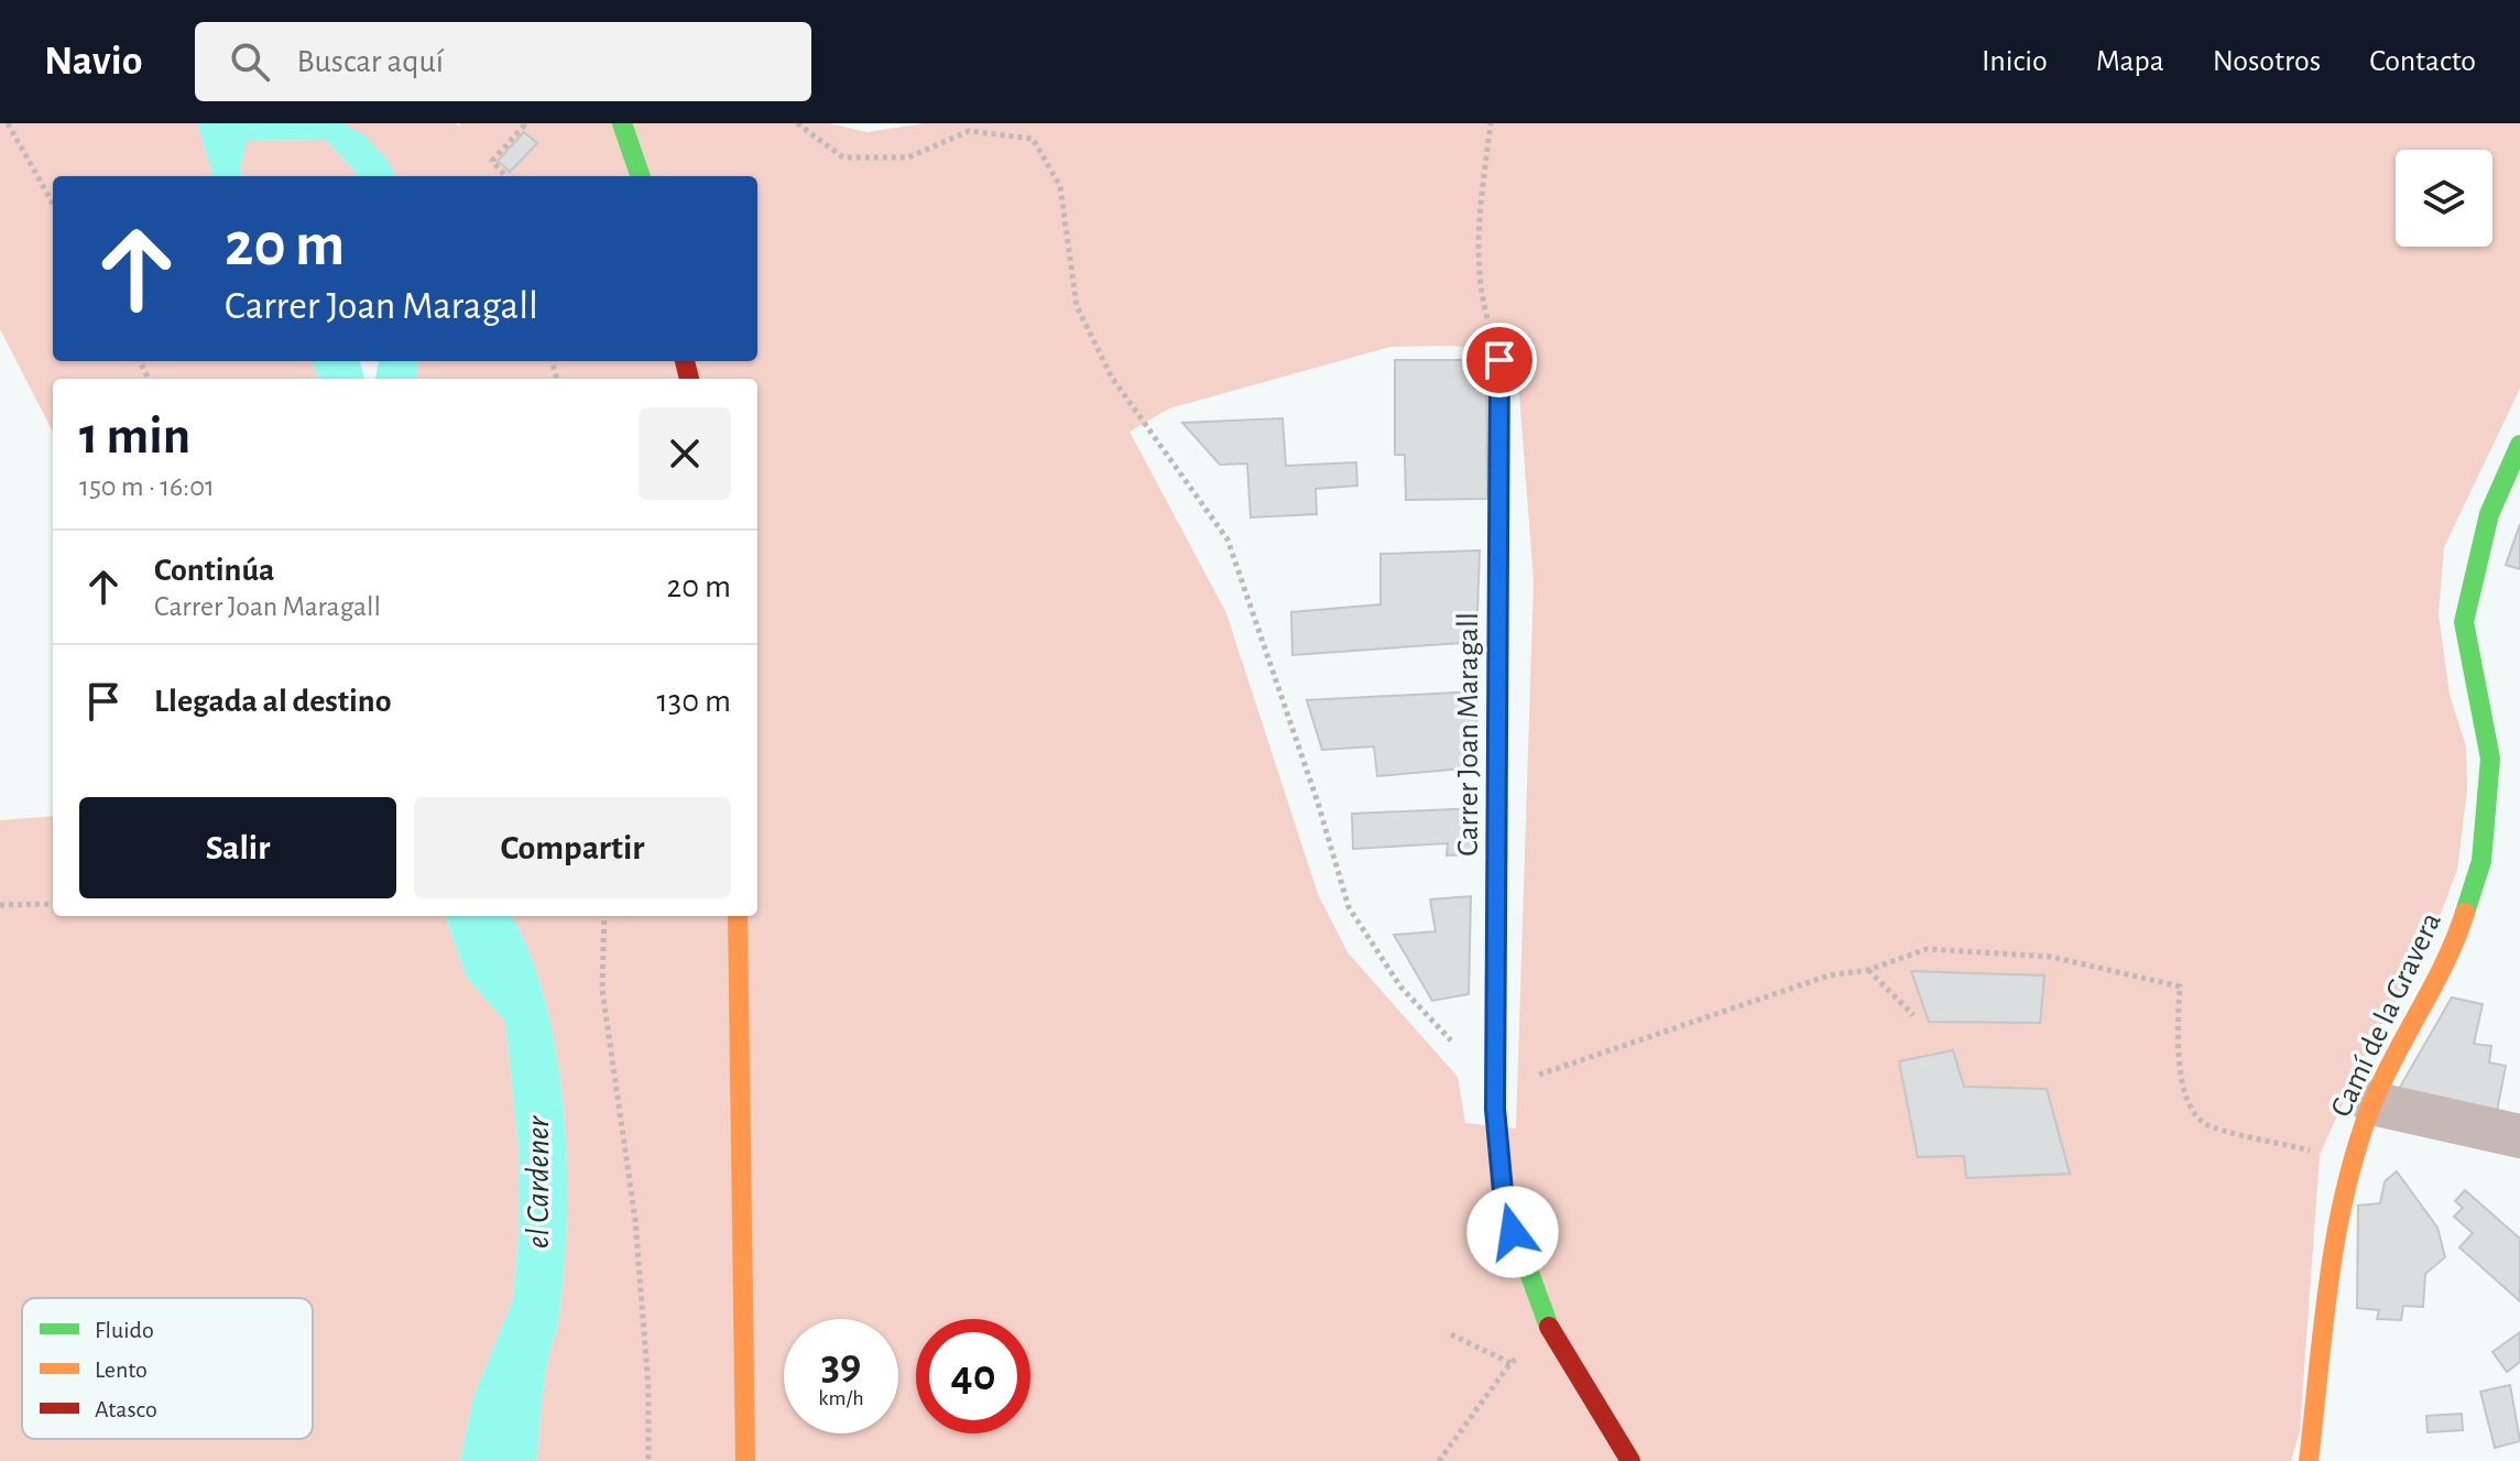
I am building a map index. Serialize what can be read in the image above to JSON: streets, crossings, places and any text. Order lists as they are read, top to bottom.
{
  "streets": {
    "street": ["Carrer Joan Maragall", "Camí de la Gravera"]
  },
  "water": ["el Cardener"],
  "legend": ["Fluido", "Lento", "Atasco"],
  "page": {
    "header": "Navio",
    "search": "Buscar aquí",
    "nav": [
      "Inicio",
      "Mapa",
      "Nosotros",
      "Contacto"
    ],
    "turn": ["20 m", "Carrer Joan Maragall"],
    "heading": ["1 min", "150 m · 16:01"],
    "list": [
      {
        "name": "Continúa",
        "note": "Carrer Joan Maragall",
        "value": "20 m"
      },
      {
        "name": "Llegada al destino",
        "value": "130 m"
      }
    ],
    "buttons": ["Salir", "Compartir"],
    "speed": "39 km/h",
    "limit": "40"
  }
}
